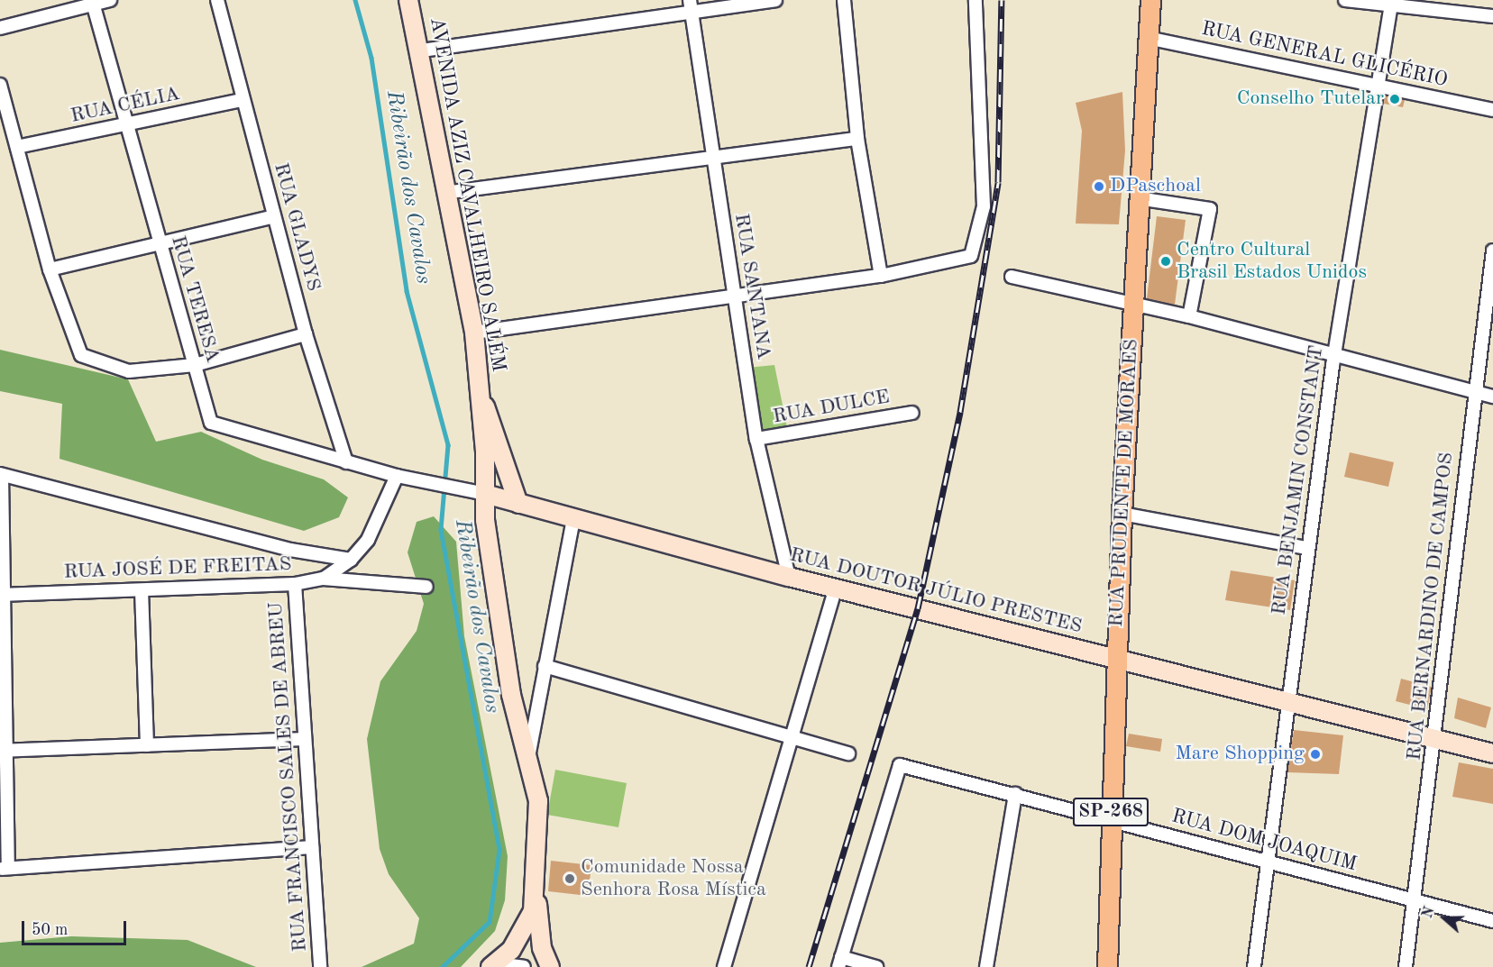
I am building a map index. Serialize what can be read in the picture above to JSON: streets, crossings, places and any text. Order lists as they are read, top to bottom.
{
  "streets": {
    "main road": [
      "AVENIDA AZIZ CAVALHEIRO SALÉM",
      "RUA PRUDENTE DE MORAES",
      "RUA DOUTOR JÚLIO PRESTES",
      "SP-268"
    ],
    "street": [
      "RUA GENERAL GLICÉRIO",
      "RUA CÉLIA",
      "RUA GLADYS",
      "RUA SANTANA",
      "RUA TERESA",
      "RUA DULCE",
      "RUA BENJAMIN CONSTANT",
      "RUA JOSÉ DE FREITAS",
      "RUA BERNARDINO DE CAMPOS",
      "RUA FRANCISCO SALES DE ABREU",
      "RUA DOM JOAQUIM"
    ]
  },
  "crossings": [
    ["RUA GENERAL GLICÉRIO", "RUA BENJAMIN CONSTANT"],
    ["RUA GENERAL GLICÉRIO", "RUA PRUDENTE DE MORAES"],
    ["RUA CÉLIA", "RUA GLADYS"],
    ["RUA CÉLIA", "RUA TERESA"],
    ["AVENIDA AZIZ CAVALHEIRO SALÉM", "RUA DOUTOR JÚLIO PRESTES"],
    ["RUA GLADYS", "RUA TERESA"],
    ["RUA SANTANA", "RUA DULCE"],
    ["RUA SANTANA", "RUA DOUTOR JÚLIO PRESTES"],
    ["RUA TERESA", "RUA JOSÉ DE FREITAS"],
    ["RUA TERESA", "RUA DOUTOR JÚLIO PRESTES"],
    ["RUA BENJAMIN CONSTANT", "RUA DOUTOR JÚLIO PRESTES"],
    ["RUA BENJAMIN CONSTANT", "RUA DOM JOAQUIM"],
    ["RUA PRUDENTE DE MORAES", "RUA DOUTOR JÚLIO PRESTES"],
    ["RUA PRUDENTE DE MORAES", "RUA DOM JOAQUIM"],
    ["RUA JOSÉ DE FREITAS", "RUA FRANCISCO SALES DE ABREU"],
    ["RUA DOUTOR JÚLIO PRESTES", "RUA BERNARDINO DE CAMPOS"],
    ["RUA BERNARDINO DE CAMPOS", "RUA DOM JOAQUIM"]
  ],
  "water": ["Ribeirão dos Cavalos"],
  "places": [
    "Conselho Tutelar",
    "DPaschoal",
    "Centro Cultural Brasil Estados Unidos",
    "Mare Shopping",
    "Comunidade Nossa Senhora Rosa Mística"
  ],
  "scale_bar": "50 m",
  "north": "left"
}
